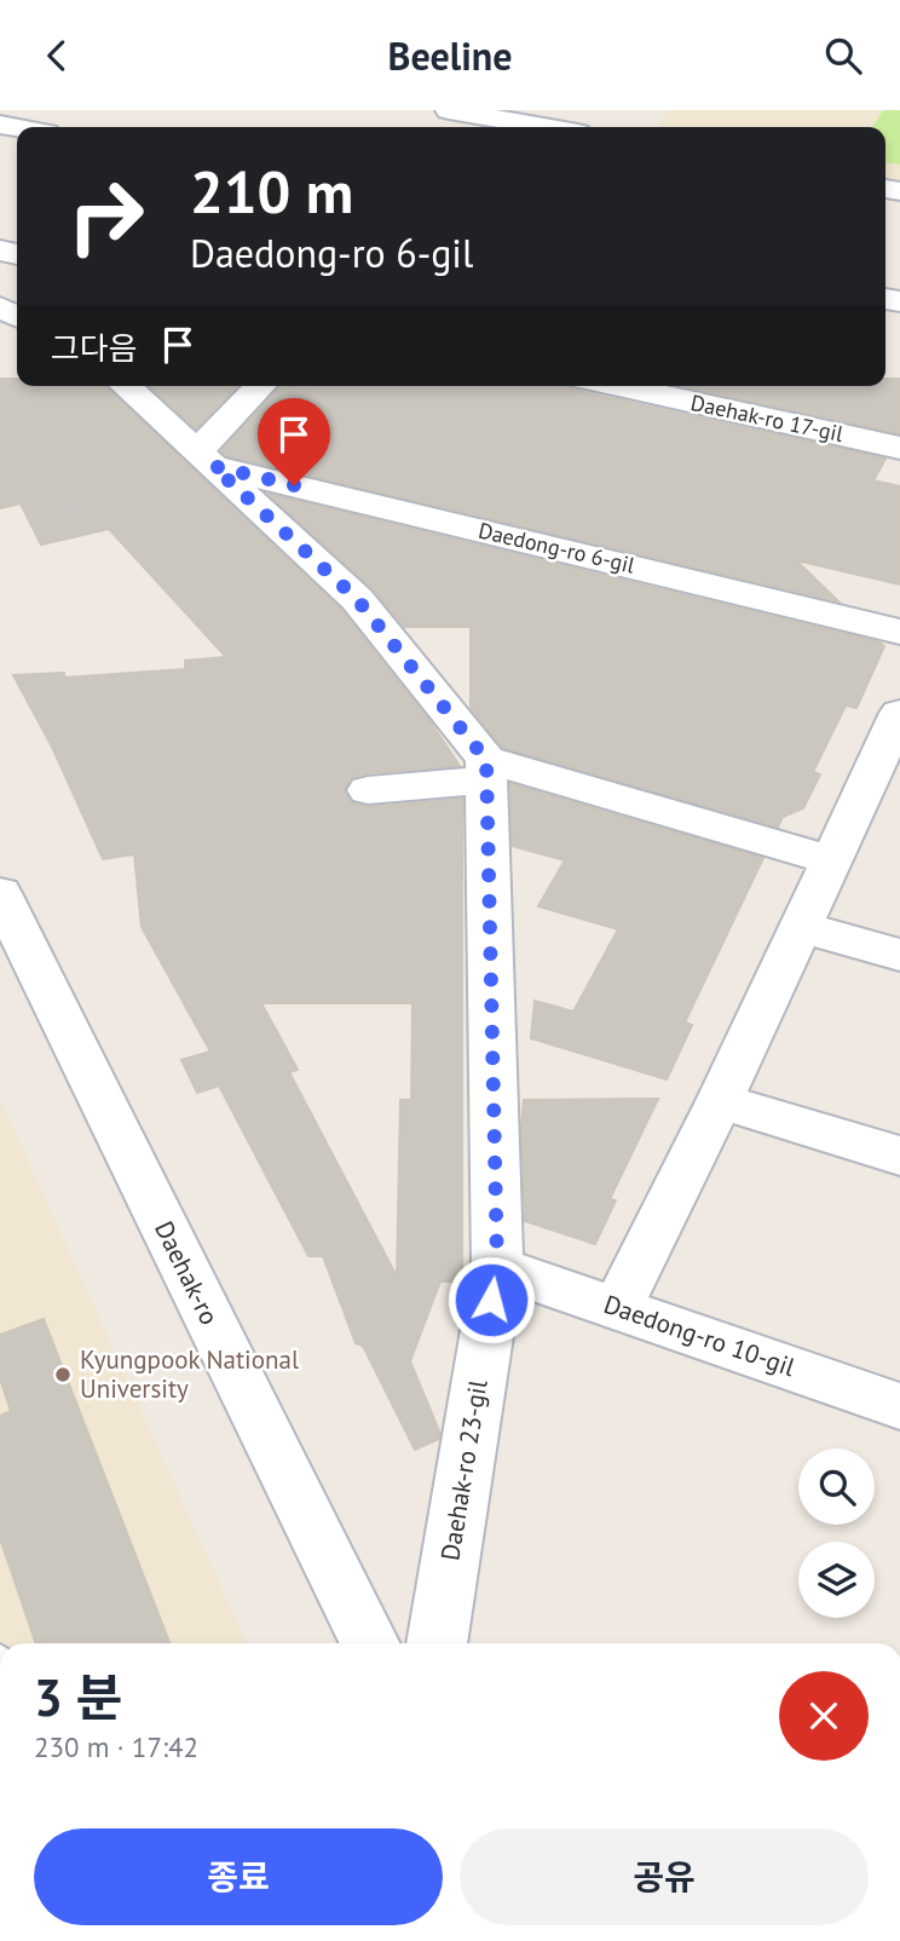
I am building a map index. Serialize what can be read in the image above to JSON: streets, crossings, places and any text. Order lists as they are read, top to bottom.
{
  "streets": {
    "street": [
      "Daehak-ro 17-gil",
      "Daedong-ro 6-gil",
      "Daehak-ro",
      "Daedong-ro 10-gil",
      "Daehak-ro 23-gil"
    ]
  },
  "crossings": [
    ["Daedong-ro 10-gil", "Daehak-ro 23-gil"]
  ],
  "places": ["Kyungpook National University"],
  "page": {
    "header": "Beeline",
    "turn": ["210 m", "Daedong-ro 6-gil"],
    "then": "그다음",
    "heading": ["3 분", "230 m · 17:42"],
    "buttons": ["종료", "공유"]
  }
}
